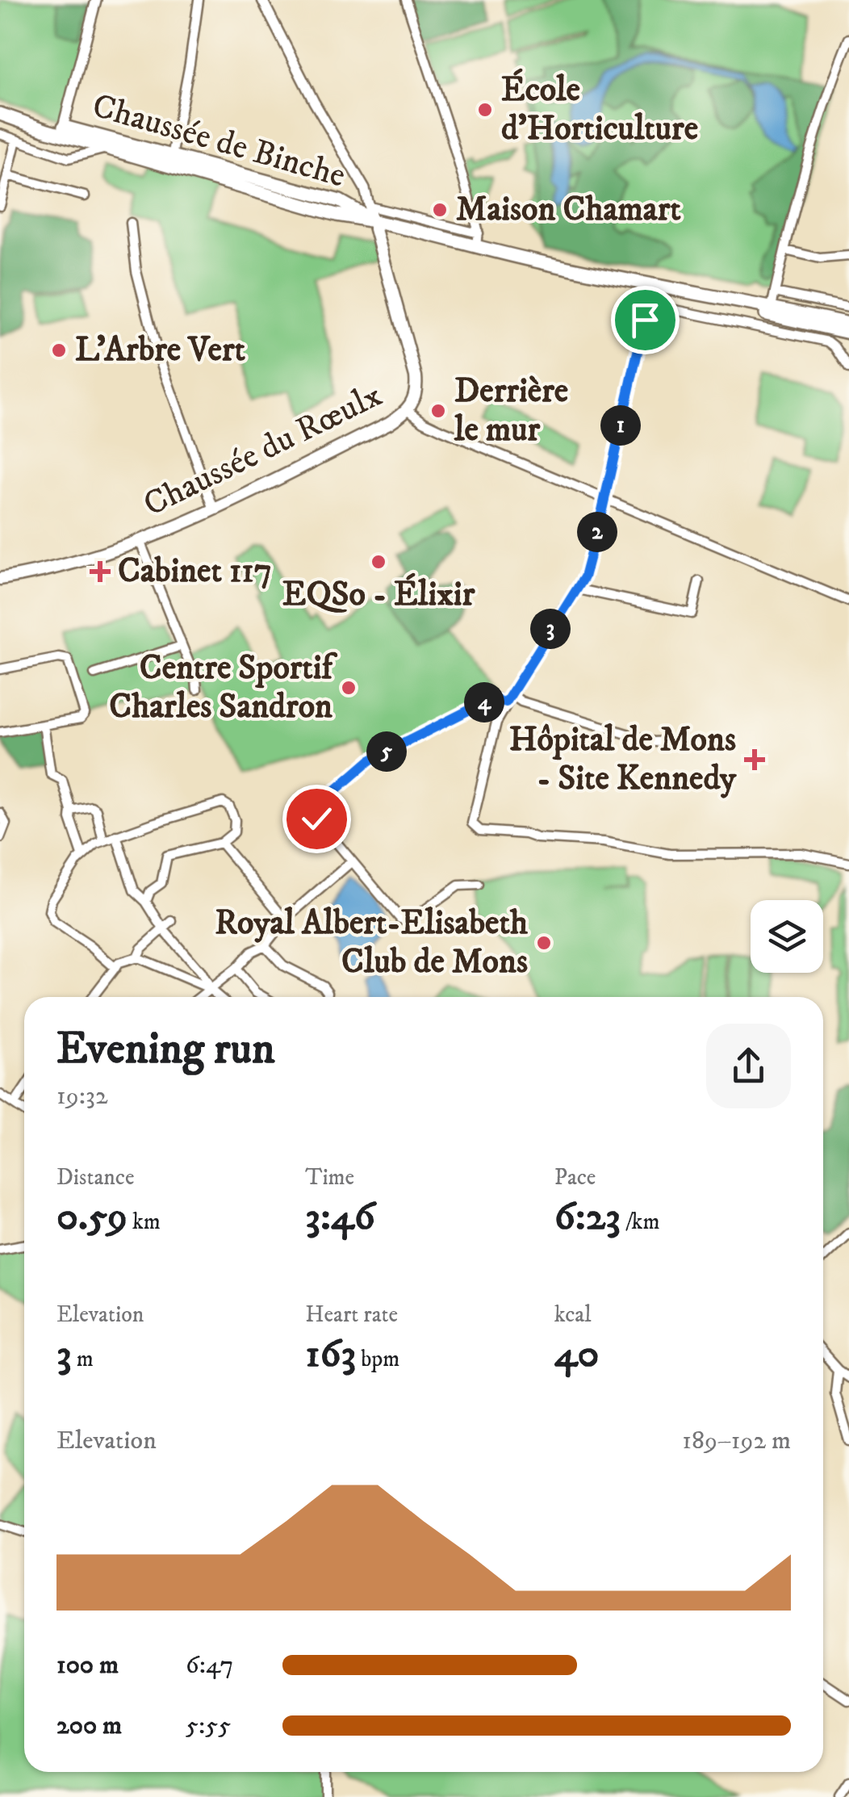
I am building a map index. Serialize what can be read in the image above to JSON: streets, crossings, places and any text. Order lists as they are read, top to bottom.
{
  "streets": {
    "main road": ["Chaussée de Binche", "Chaussée du Rœulx"]
  },
  "crossings": [
    ["Chaussée de Binche", "Chaussée du Rœulx"]
  ],
  "places": {
    "other": [
      "École d'Horticulture",
      "Maison Chamart",
      "L'Arbre Vert",
      "Derrière le mur",
      "EQSo - Élixir",
      "Centre Sportif Charles Sandron",
      "Royal Albert-Elisabeth Club de Mons"
    ],
    "health": ["Cabinet 117", "Hôpital de Mons - Site Kennedy"]
  },
  "page": {
    "pins": [
      "1",
      "2",
      "3",
      "4",
      "5"
    ],
    "heading": ["Evening run", "19:32"],
    "stats": [
      ["Distance", "0.59 km"],
      ["Time", "3:46"],
      ["Pace", "6:23 /km"],
      ["Elevation", "3 m"],
      ["Heart rate", "163 bpm"],
      ["kcal", "40"]
    ],
    "chart": ["Elevation", "189–192 m"],
    "list": [
      {
        "name": "100 m",
        "note": "6:47"
      },
      {
        "name": "200 m",
        "note": "5:55"
      }
    ]
  }
}
